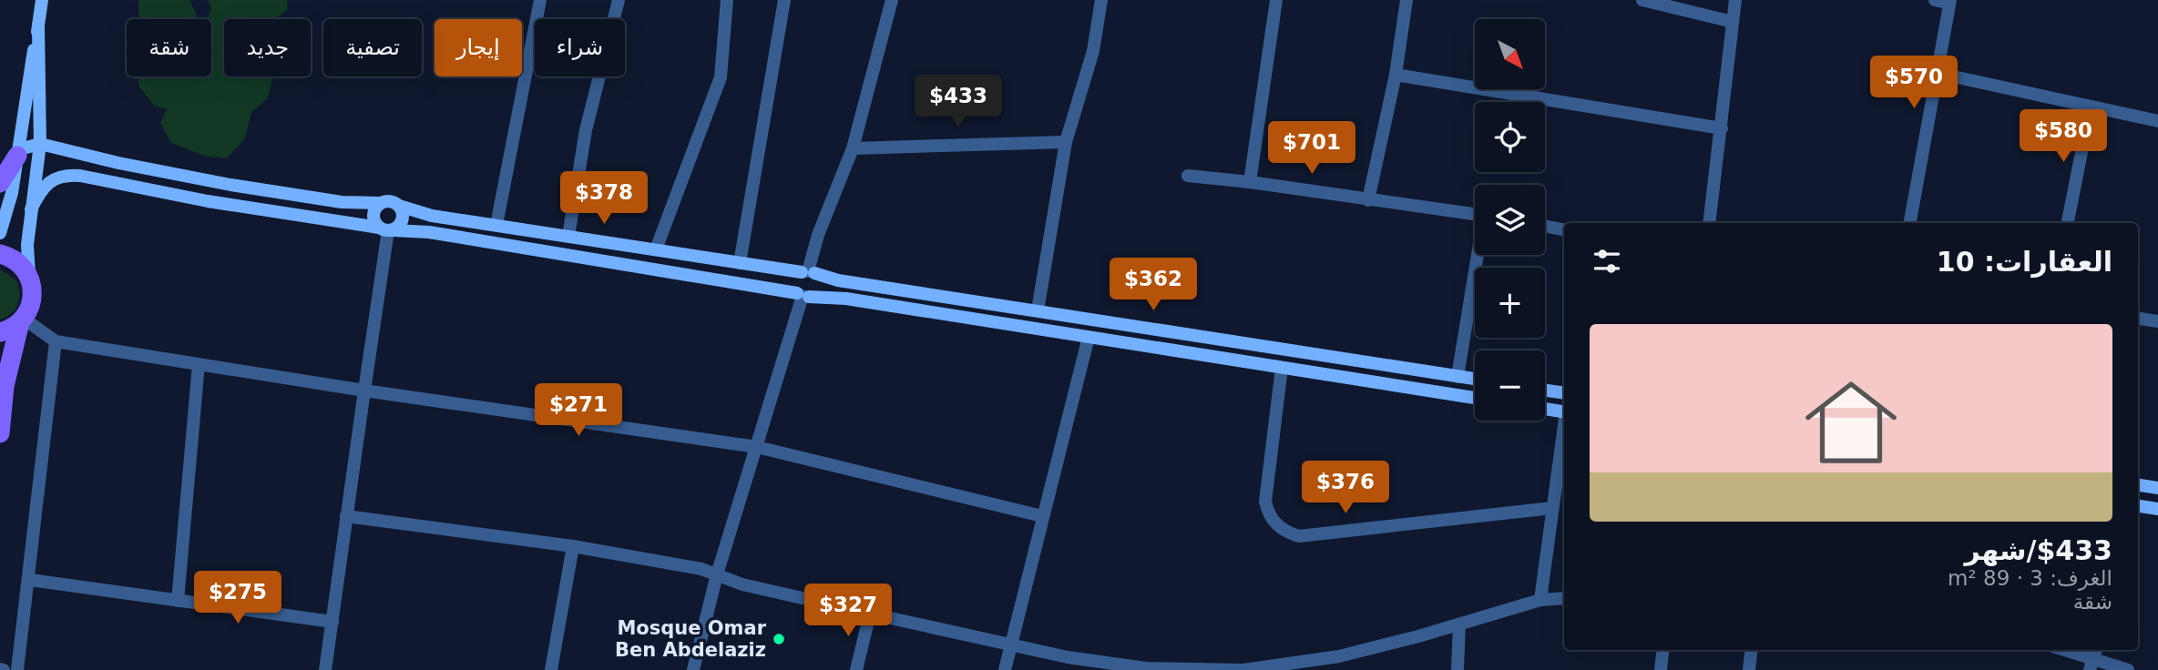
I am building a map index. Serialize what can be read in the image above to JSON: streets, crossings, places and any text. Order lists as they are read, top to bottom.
{
  "places": ["Mosque Omar Ben Abdelaziz"],
  "north": "bottom right",
  "page": {
    "map_buttons": ["+", "−"],
    "chip": [
      "شراء",
      "إيجار",
      "تصفية",
      "جديد",
      "شقة"
    ],
    "price": [
      "$570",
      "$433",
      "$580",
      "$701",
      "$378",
      "$362",
      "$271",
      "$376",
      "$275",
      "$327"
    ],
    "heading": "العقارات: 10",
    "list": [
      {
        "name": "$433/شهر",
        "note": "الغرف: 3 · 89 m² · شقة"
      }
    ]
  }
}
